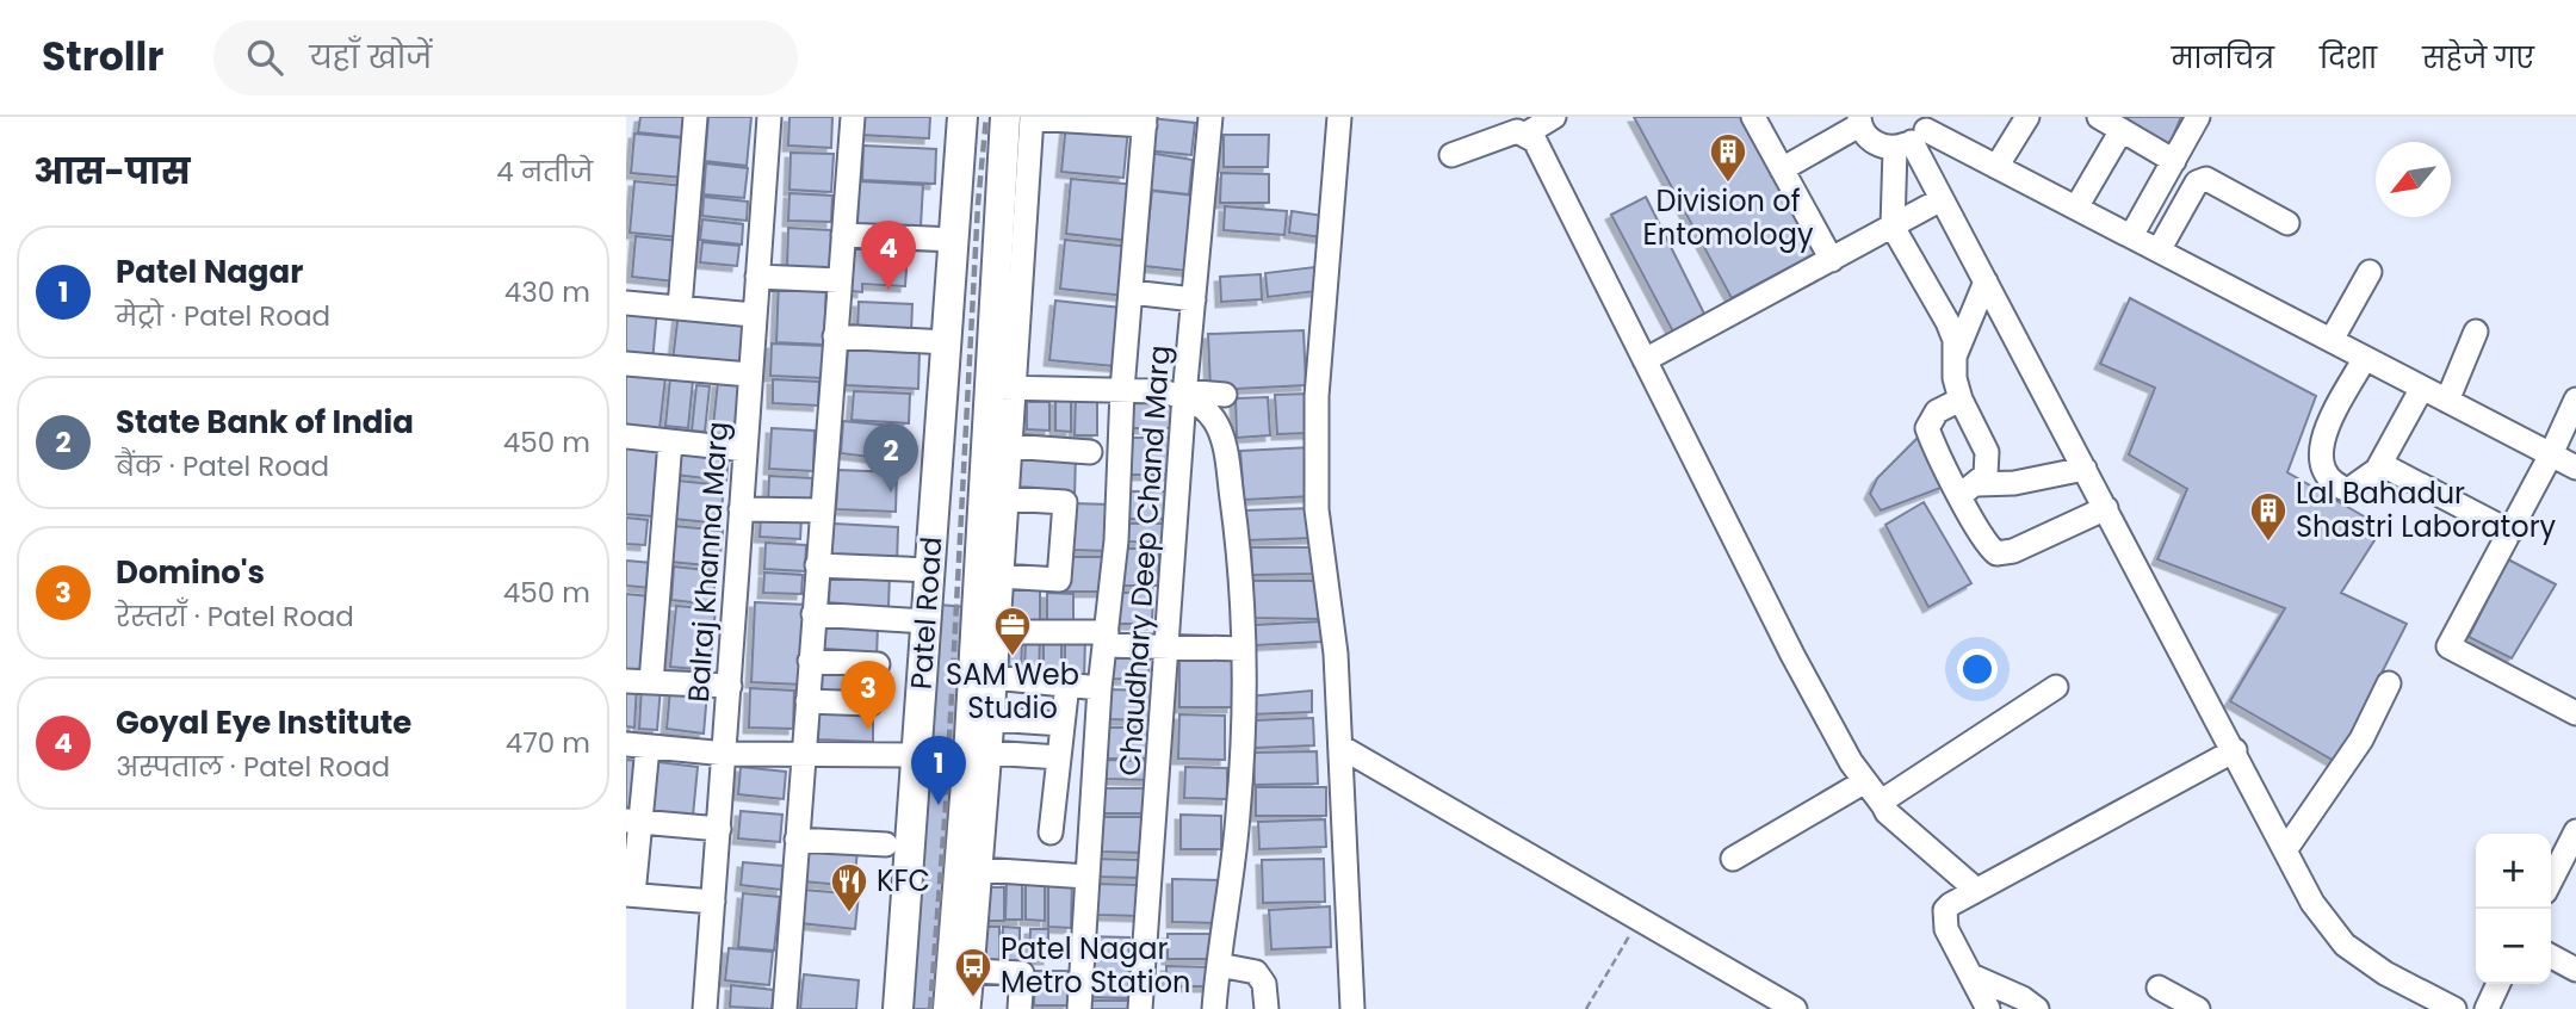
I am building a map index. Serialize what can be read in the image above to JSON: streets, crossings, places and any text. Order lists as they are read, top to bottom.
{
  "streets": {
    "main road": ["Patel Road"],
    "street": ["Chaudhary Deep Chand Marg", "Balraj Khanna Marg"]
  },
  "places": {
    "building": ["Division of Entomology", "Lal Bahadur Shastri Laboratory"],
    "office": ["SAM Web Studio"],
    "restaurant": ["KFC"],
    "bus stop": ["Patel Nagar Metro Station"]
  },
  "north": "bottom left",
  "page": {
    "header": "Strollr",
    "search": "यहाँ खोजें",
    "nav": ["मानचित्र", "दिशा", "सहेजे गए"],
    "heading": ["आस-पास", "4 नतीजे"],
    "pins": [
      "4",
      "2",
      "3",
      "1"
    ],
    "list": [
      {
        "mark": "1",
        "name": "Patel Nagar",
        "note": "मेट्रो · Patel Road",
        "value": "430 m"
      },
      {
        "mark": "2",
        "name": "State Bank of India",
        "note": "बैंक · Patel Road",
        "value": "450 m"
      },
      {
        "mark": "3",
        "name": "Domino's",
        "note": "रेस्तराँ · Patel Road",
        "value": "450 m"
      },
      {
        "mark": "4",
        "name": "Goyal Eye Institute",
        "note": "अस्पताल · Patel Road",
        "value": "470 m"
      }
    ],
    "map_buttons": ["+", "−"]
  }
}
